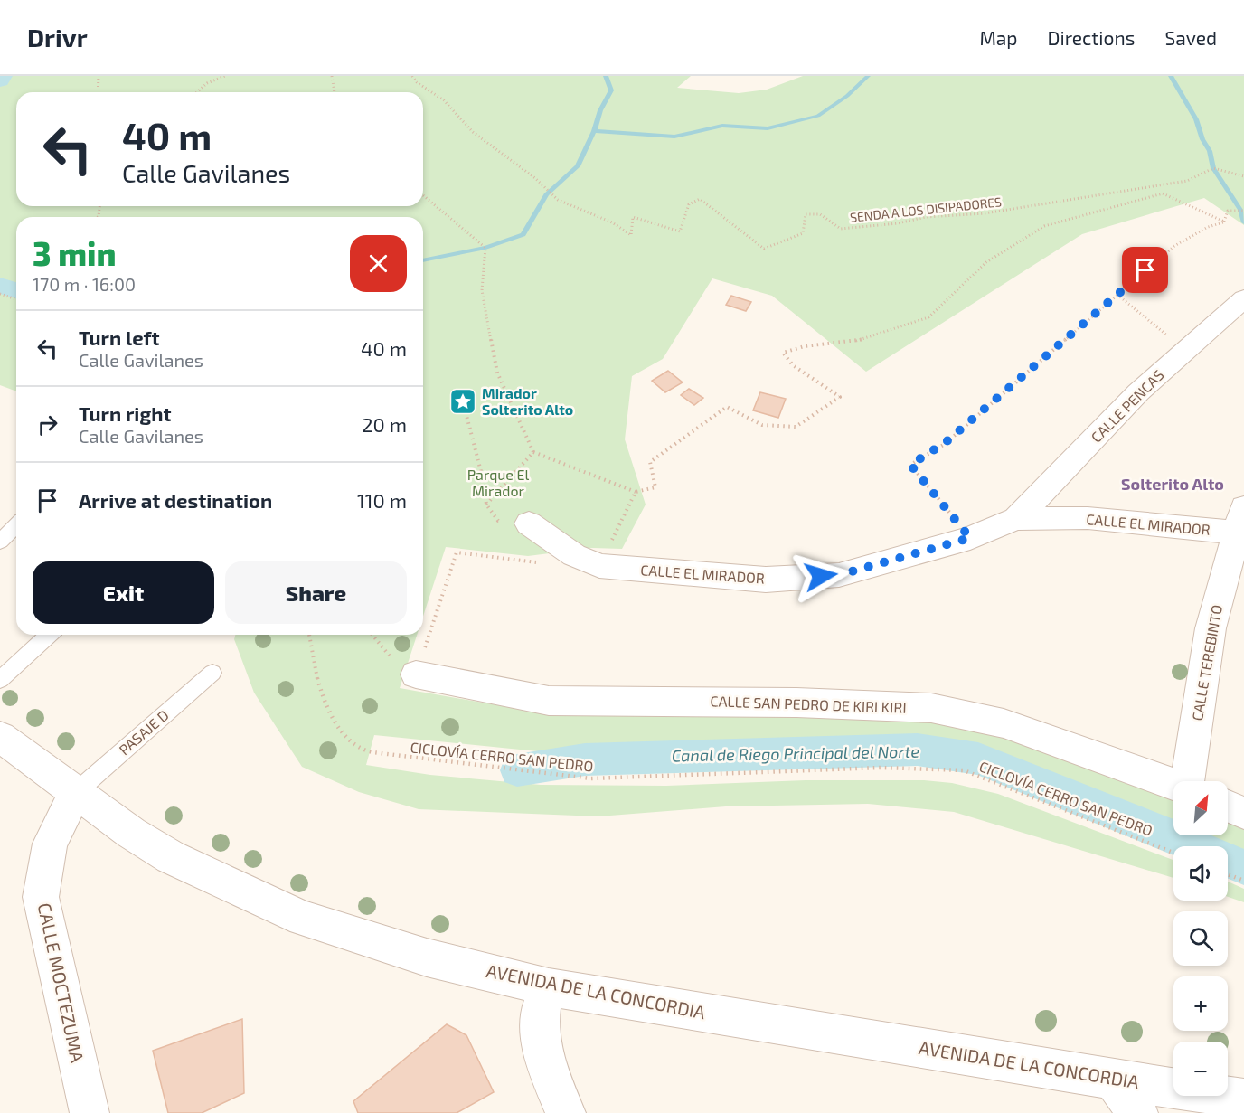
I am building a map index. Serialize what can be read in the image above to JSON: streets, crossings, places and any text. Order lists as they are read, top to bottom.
{
  "streets": {
    "street": [
      "CALLE PENCAS",
      "CALLE EL MIRADOR",
      "CALLE TEREBINTO",
      "CALLE SAN PEDRO DE KIRI KIRI",
      "CALLE MOCTEZUMA",
      "AVENIDA DE LA CONCORDIA"
    ],
    "lane": ["PASAJE D"],
    "path": ["SENDA A LOS DISIPADORES", "CICLOVÍA CERRO SAN PEDRO"]
  },
  "crossings": [
    ["CALLE PENCAS", "CALLE EL MIRADOR"],
    ["CALLE EL MIRADOR", "CALLE TEREBINTO"],
    ["PASAJE D", "CALLE MOCTEZUMA"],
    ["PASAJE D", "AVENIDA DE LA CONCORDIA"],
    ["CALLE MOCTEZUMA", "AVENIDA DE LA CONCORDIA"]
  ],
  "districts": ["Solterito Alto"],
  "water": ["Canal de Riego Principal del Norte"],
  "parks": ["Parque El Mirador"],
  "places": {
    "place": ["Mirador Solterito Alto"]
  },
  "north": "top right",
  "page": {
    "header": "Drivr",
    "nav": ["Map", "Directions", "Saved"],
    "turn": ["40 m", "Calle Gavilanes"],
    "heading": ["3 min", "170 m · 16:00"],
    "list": [
      {
        "name": "Turn left",
        "note": "Calle Gavilanes",
        "value": "40 m"
      },
      {
        "name": "Turn right",
        "note": "Calle Gavilanes",
        "value": "20 m"
      },
      {
        "name": "Arrive at destination",
        "value": "110 m"
      }
    ],
    "buttons": ["Exit", "Share"],
    "map_buttons": ["+", "−"]
  }
}
